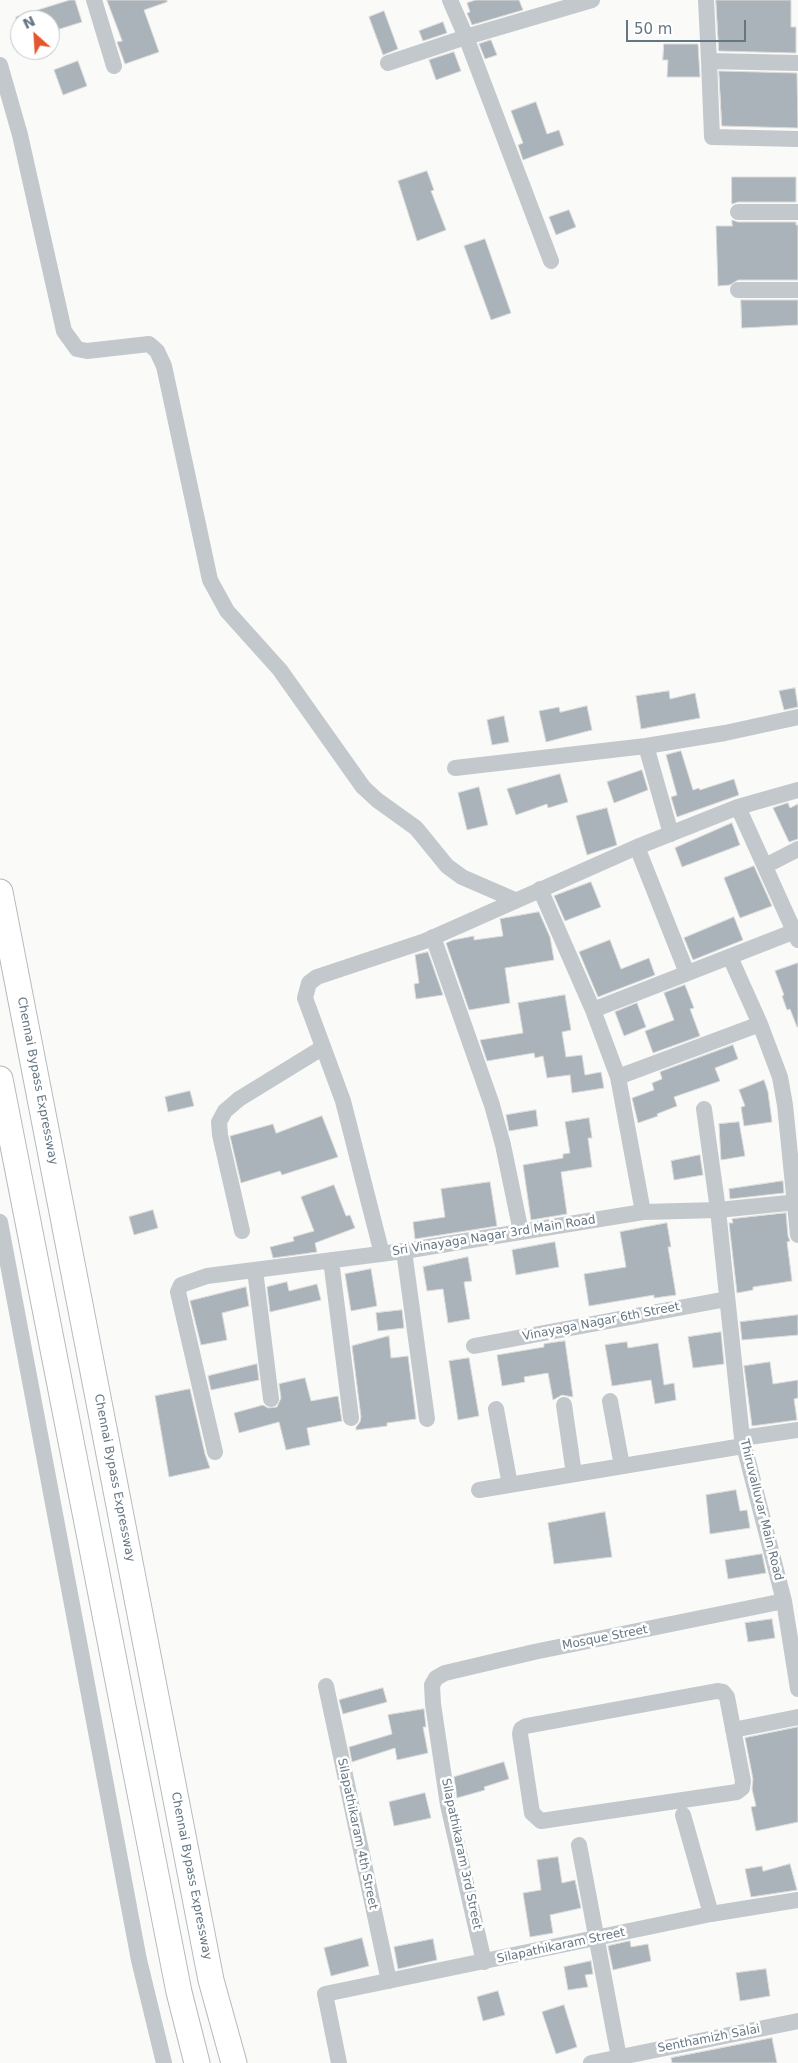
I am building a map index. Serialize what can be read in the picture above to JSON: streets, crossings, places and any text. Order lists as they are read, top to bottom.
{
  "streets": {
    "highway": ["Chennai Bypass Expressway"],
    "street": [
      "Sri Vinayaga Nagar 3rd Main Road",
      "Vinayaga Nagar 6th Street",
      "Thiruvalluvar Main Road",
      "Mosque Street",
      "Silapathikaram 4th Street",
      "Silapathikaram 3rd Street",
      "Silapathikaram Street",
      "Senthamizh Salai"
    ]
  },
  "crossings": [
    ["Sri Vinayaga Nagar 3rd Main Road", "Thiruvalluvar Main Road"],
    ["Vinayaga Nagar 6th Street", "Thiruvalluvar Main Road"],
    ["Thiruvalluvar Main Road", "Mosque Street"],
    ["Mosque Street", "Silapathikaram 3rd Street"],
    ["Silapathikaram 4th Street", "Silapathikaram Street"],
    ["Silapathikaram 3rd Street", "Silapathikaram Street"]
  ],
  "scale_bar": "50 m",
  "north": "top left"
}
